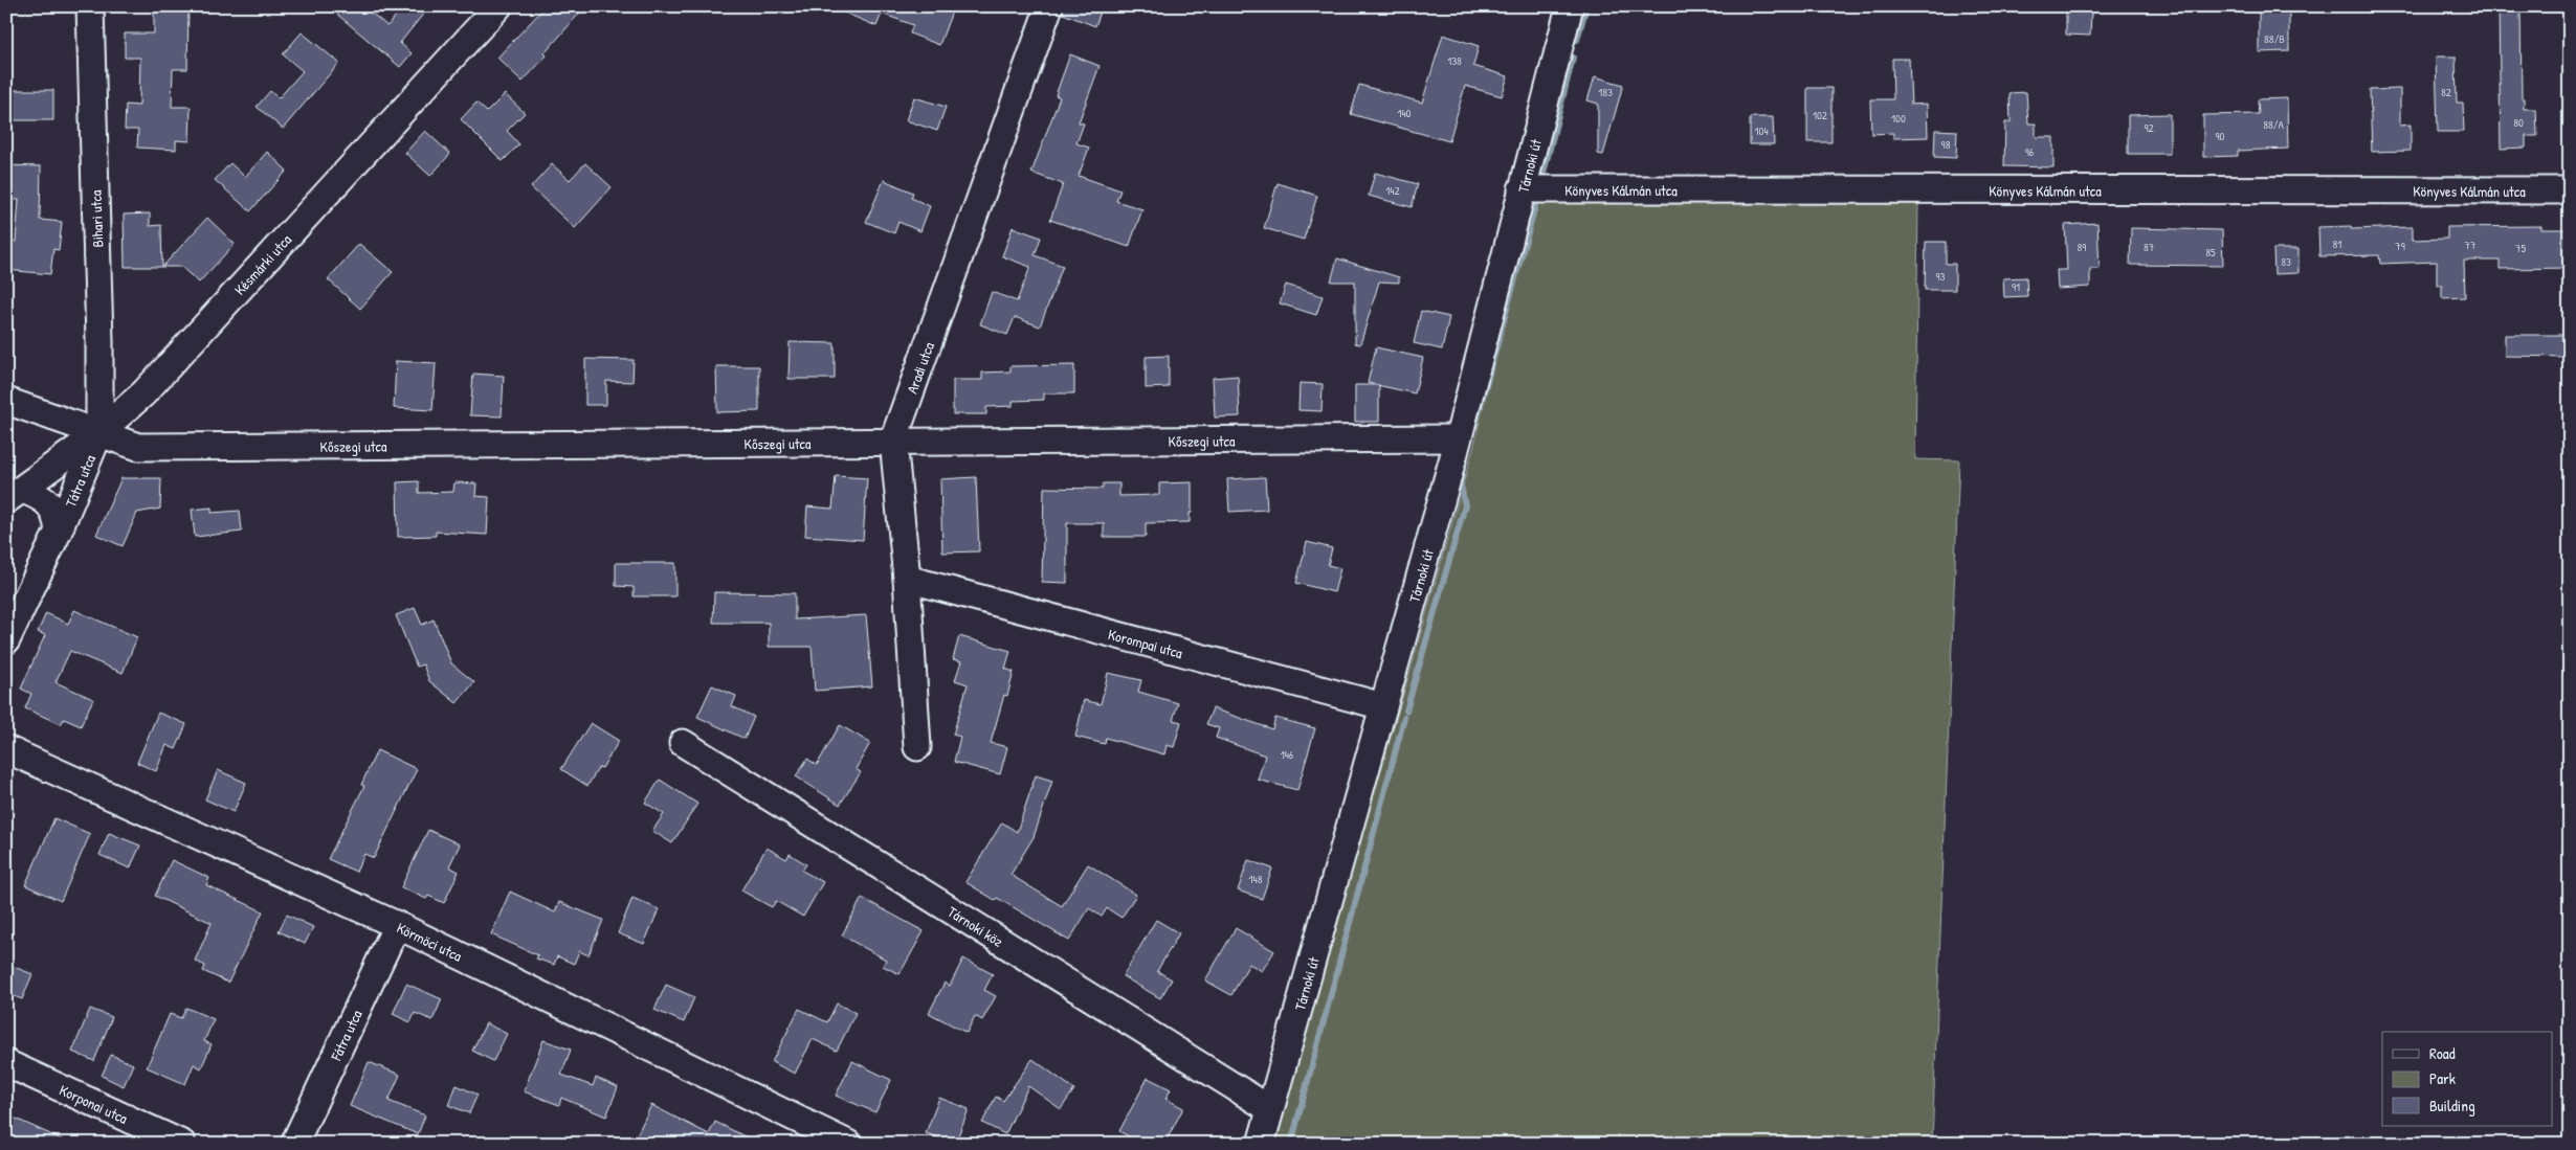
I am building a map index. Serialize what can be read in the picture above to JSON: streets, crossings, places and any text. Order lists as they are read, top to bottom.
{
  "streets": {
    "street": [
      "Tárnoki út",
      "Könyves Kálmán utca",
      "Bihari utca",
      "Késmárki utca",
      "Aradi utca",
      "Kőszegi utca",
      "Tátra utca",
      "Korompai utca",
      "Tárnoki köz",
      "Körmöci utca",
      "Fátra utca",
      "Korponai utca"
    ]
  },
  "crossings": [
    ["Tárnoki út", "Könyves Kálmán utca"],
    ["Tárnoki út", "Kőszegi utca"],
    ["Tárnoki út", "Korompai utca"],
    ["Tárnoki út", "Tárnoki köz"],
    ["Bihari utca", "Késmárki utca"],
    ["Bihari utca", "Kőszegi utca"],
    ["Bihari utca", "Tátra utca"],
    ["Késmárki utca", "Kőszegi utca"],
    ["Késmárki utca", "Tátra utca"],
    ["Aradi utca", "Kőszegi utca"],
    ["Aradi utca", "Korompai utca"],
    ["Kőszegi utca", "Tátra utca"],
    ["Körmöci utca", "Fátra utca"]
  ],
  "house_numbers": [
    "88/B",
    "138",
    "183",
    "82",
    "140",
    "102",
    "100",
    "80",
    "88/A",
    "92",
    "104",
    "90",
    "98",
    "96",
    "142",
    "81",
    "77",
    "79",
    "89",
    "87",
    "75",
    "85",
    "83",
    "93",
    "91",
    "146",
    "148"
  ],
  "legend": ["Road", "Park", "Building"]
}
